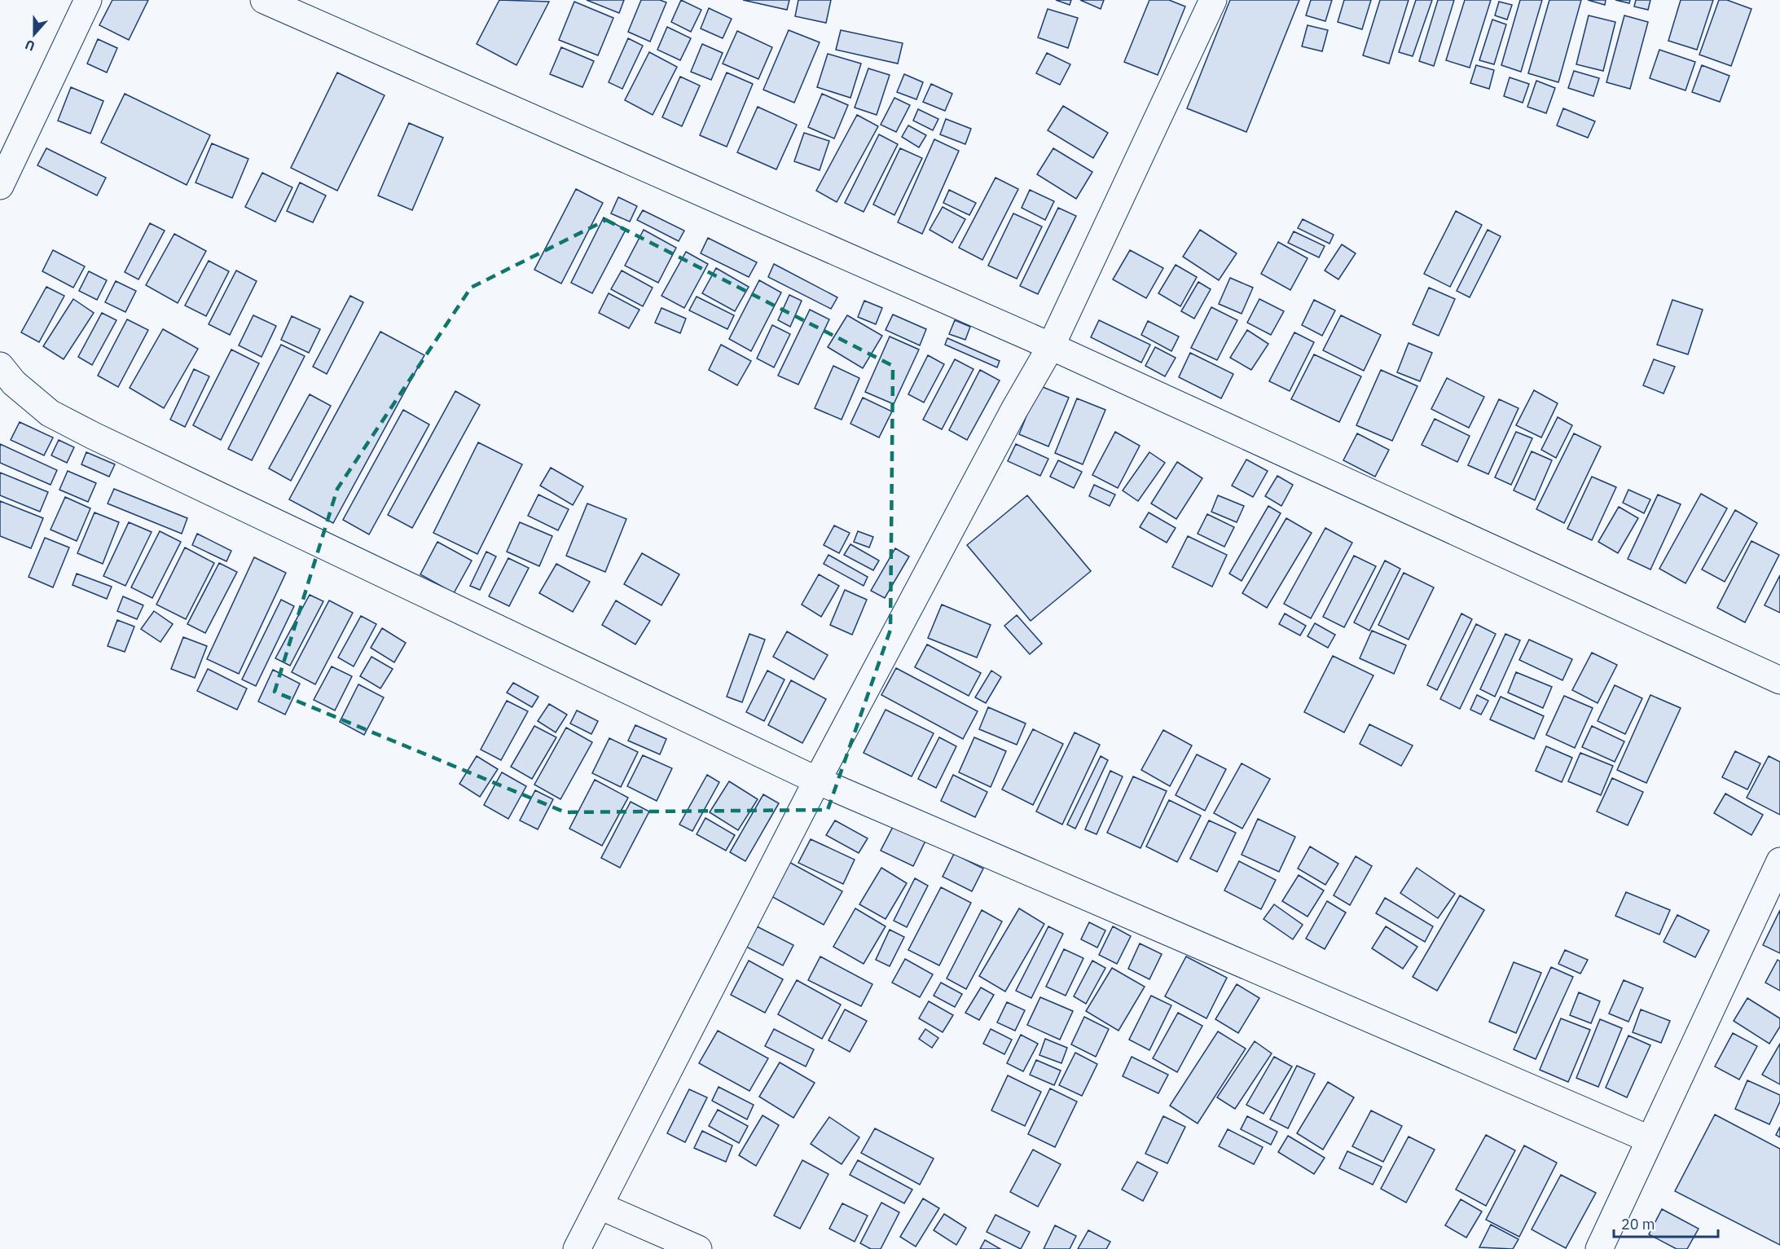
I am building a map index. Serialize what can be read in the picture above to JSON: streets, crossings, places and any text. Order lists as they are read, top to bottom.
{
  "scale_bar": "20 m",
  "north": "bottom"
}
